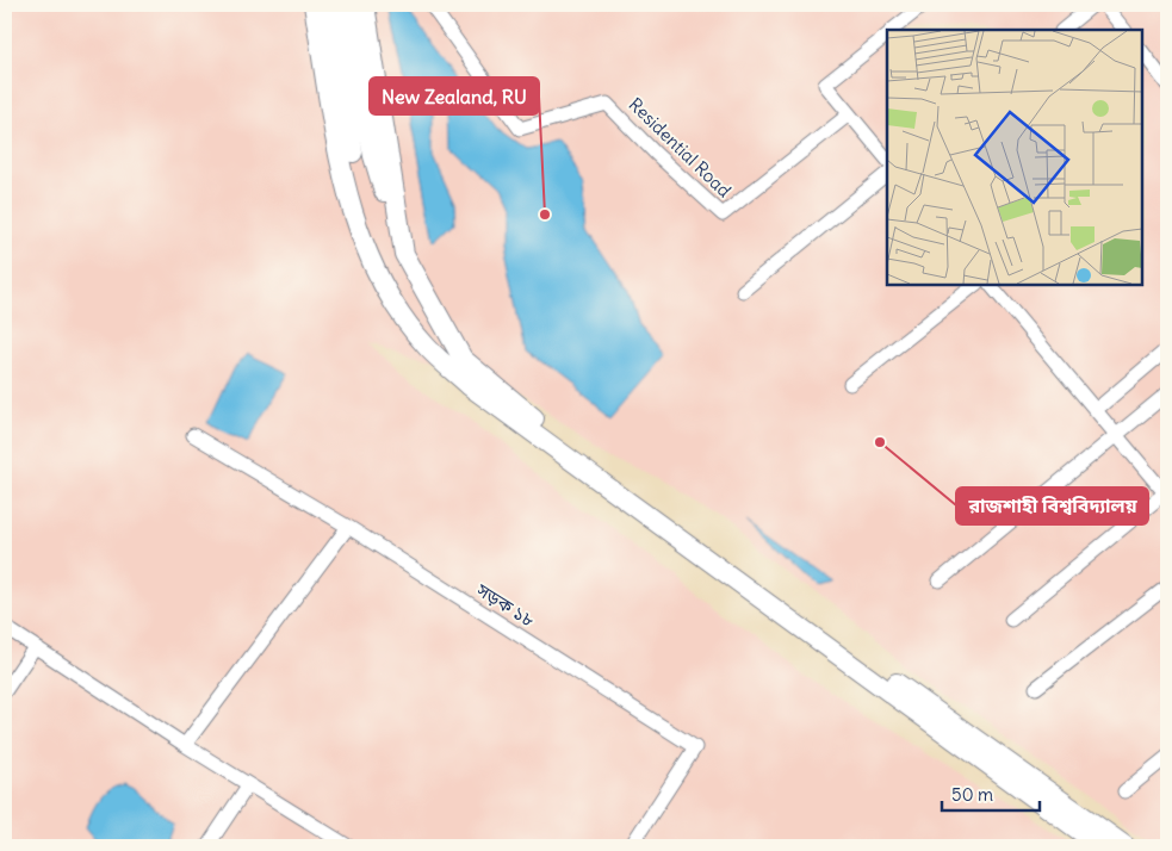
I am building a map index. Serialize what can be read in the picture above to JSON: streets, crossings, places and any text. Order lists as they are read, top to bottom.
{
  "streets": {
    "street": ["Residential Road", "সড়ক ১৮"]
  },
  "places": ["New Zealand, RU", "রাজশাহী বিশ্ববিদ্যালয়"],
  "scale_bar": "50 m"
}
